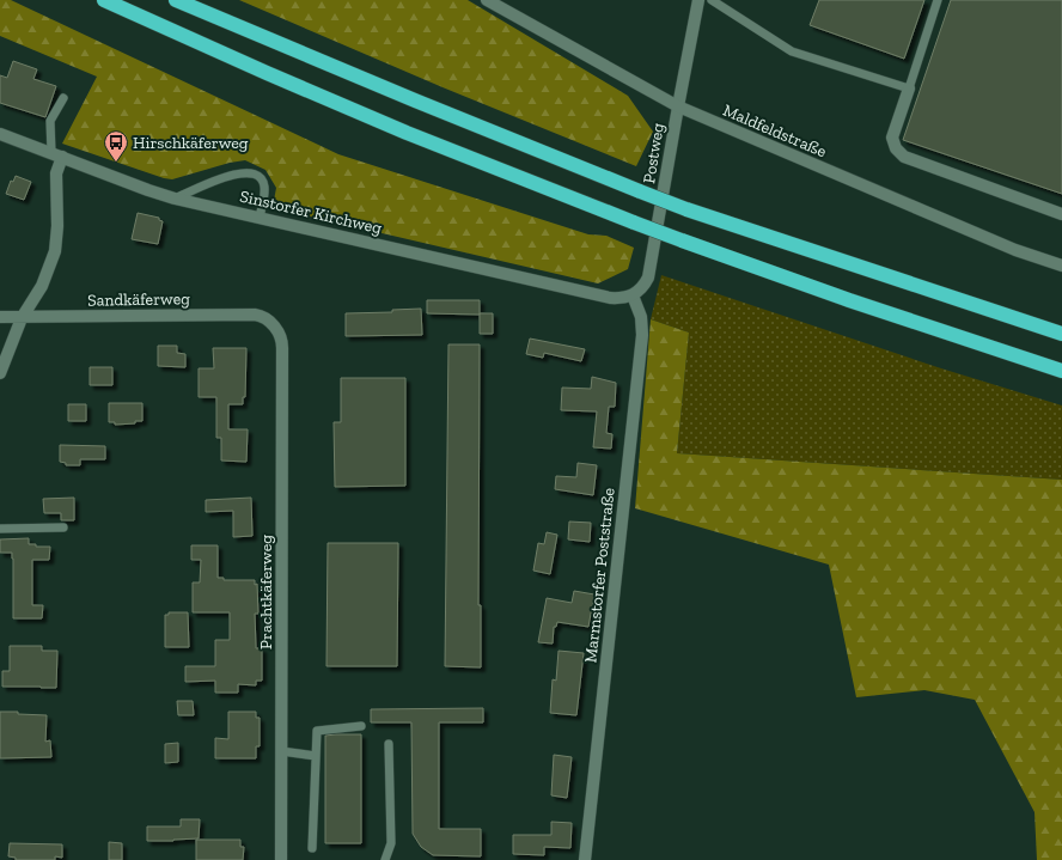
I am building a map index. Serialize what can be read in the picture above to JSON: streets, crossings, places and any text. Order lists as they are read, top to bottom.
{
  "streets": {
    "street": [
      "Maldfeldstraße",
      "Postweg",
      "Sinstorfer Kirchweg",
      "Sandkäferweg",
      "Marmstorfer Poststraße",
      "Prachtkäferweg"
    ]
  },
  "crossings": [
    ["Maldfeldstraße", "Postweg"],
    ["Postweg", "Sinstorfer Kirchweg"],
    ["Postweg", "Marmstorfer Poststraße"],
    ["Sinstorfer Kirchweg", "Marmstorfer Poststraße"],
    ["Sandkäferweg", "Prachtkäferweg"]
  ],
  "places": {
    "bus stop": ["Hirschkäferweg"]
  }
}
